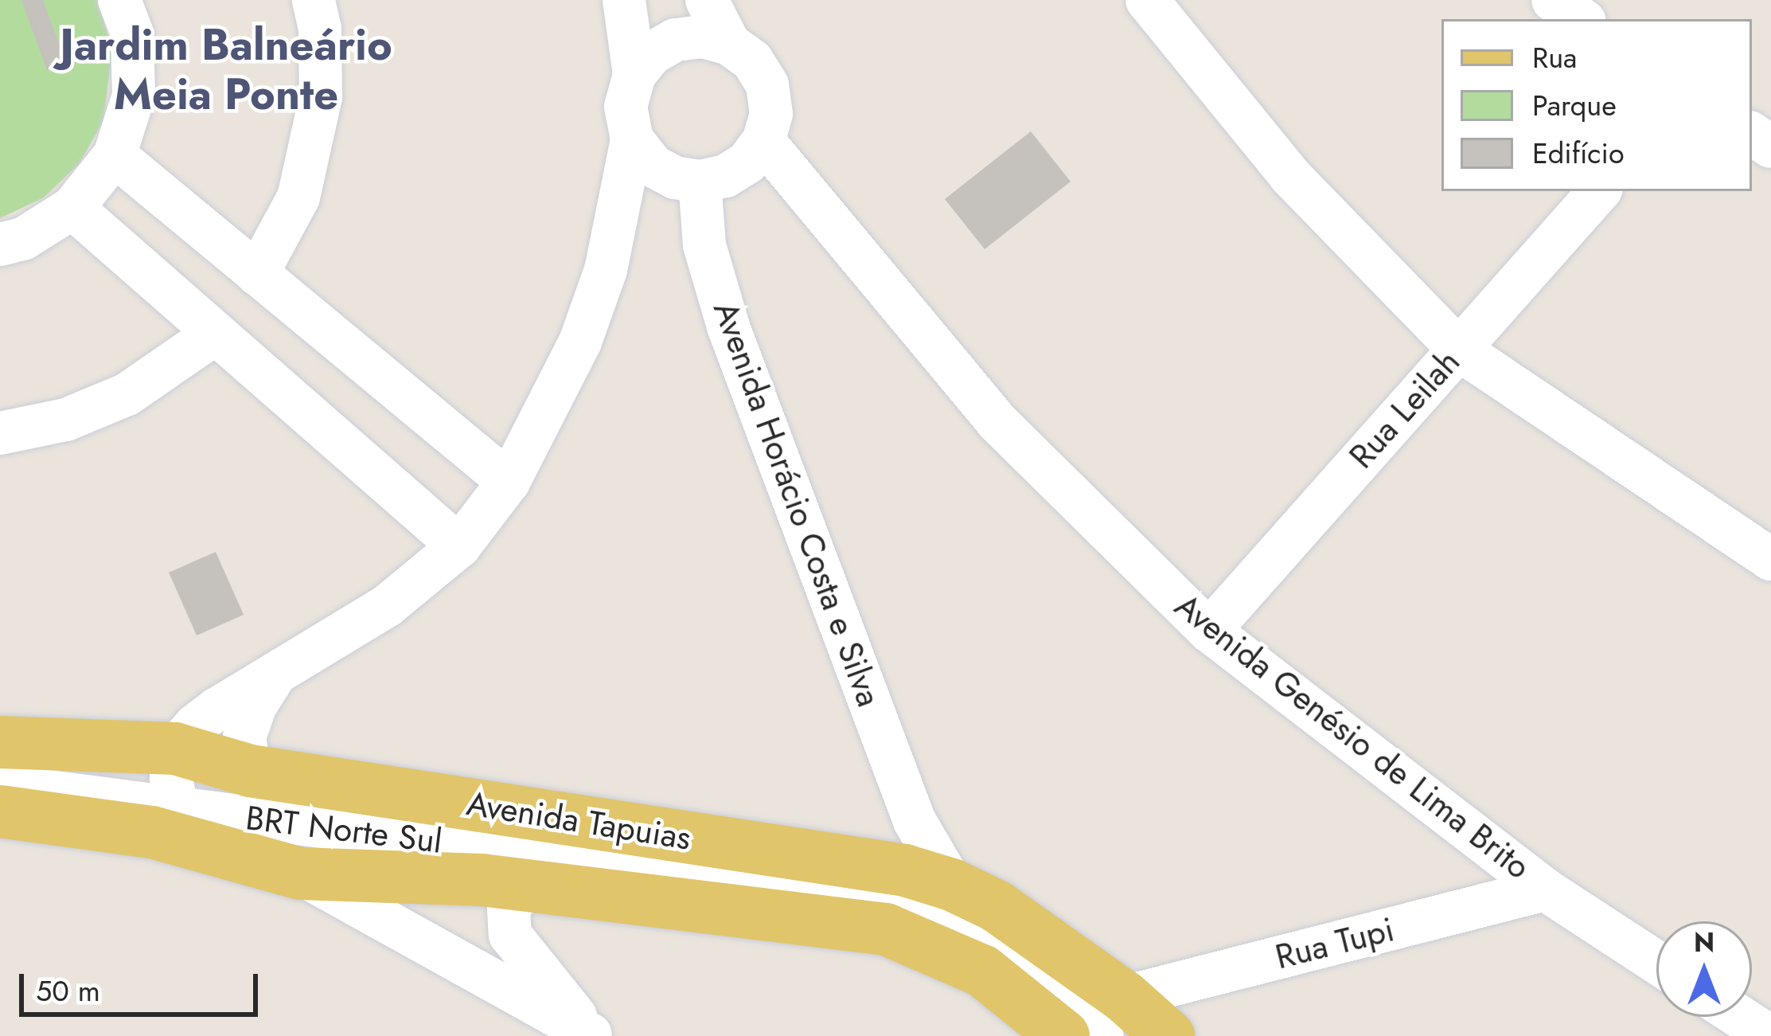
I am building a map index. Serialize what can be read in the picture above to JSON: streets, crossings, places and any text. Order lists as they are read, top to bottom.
{
  "streets": {
    "main road": ["Avenida Tapuias"],
    "street": [
      "Rua Leilah",
      "Avenida Horácio Costa e Silva",
      "Avenida Genésio de Lima Brito",
      "BRT Norte Sul",
      "Rua Tupi"
    ]
  },
  "crossings": [
    ["Rua Leilah", "Avenida Genésio de Lima Brito"],
    ["Avenida Horácio Costa e Silva", "Avenida Genésio de Lima Brito"],
    ["Avenida Horácio Costa e Silva", "Avenida Tapuias"],
    ["Avenida Genésio de Lima Brito", "Rua Tupi"],
    ["Avenida Tapuias", "BRT Norte Sul"],
    ["Avenida Tapuias", "Rua Tupi"],
    ["BRT Norte Sul", "Rua Tupi"]
  ],
  "districts": ["Jardim Balneário Meia Ponte"],
  "legend": ["Rua", "Parque", "Edifício"],
  "scale_bar": "50 m",
  "north": "top"
}
